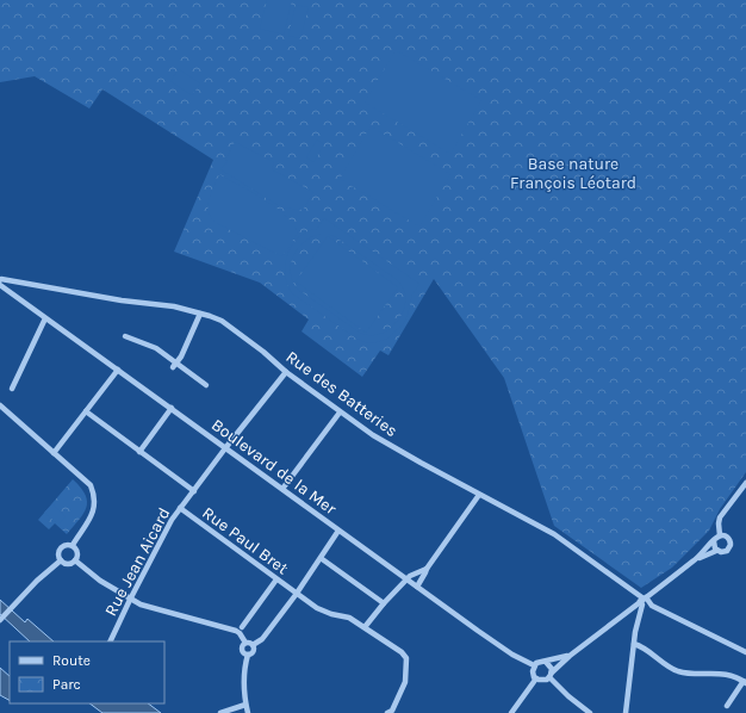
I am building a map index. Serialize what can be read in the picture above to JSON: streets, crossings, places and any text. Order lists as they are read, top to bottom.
{
  "streets": {
    "street": [
      "Rue des Batteries",
      "Boulevard de la Mer",
      "Rue Paul Bret",
      "Rue Jean Aicard"
    ]
  },
  "crossings": [
    ["Rue des Batteries", "Rue Jean Aicard"],
    ["Boulevard de la Mer", "Rue Jean Aicard"],
    ["Rue Paul Bret", "Rue Jean Aicard"]
  ],
  "parks": ["Base nature François Léotard"],
  "legend": ["Route", "Parc"]
}
